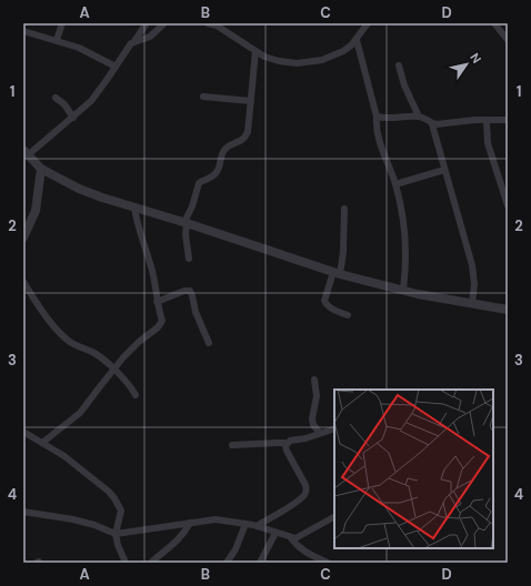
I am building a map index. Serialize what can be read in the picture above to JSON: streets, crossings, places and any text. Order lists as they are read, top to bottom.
{
  "north": "top right",
  "grid": {
    "columns": [
      "A",
      "B",
      "C",
      "D"
    ],
    "rows": [
      "1",
      "2",
      "3",
      "4"
    ]
  }
}
